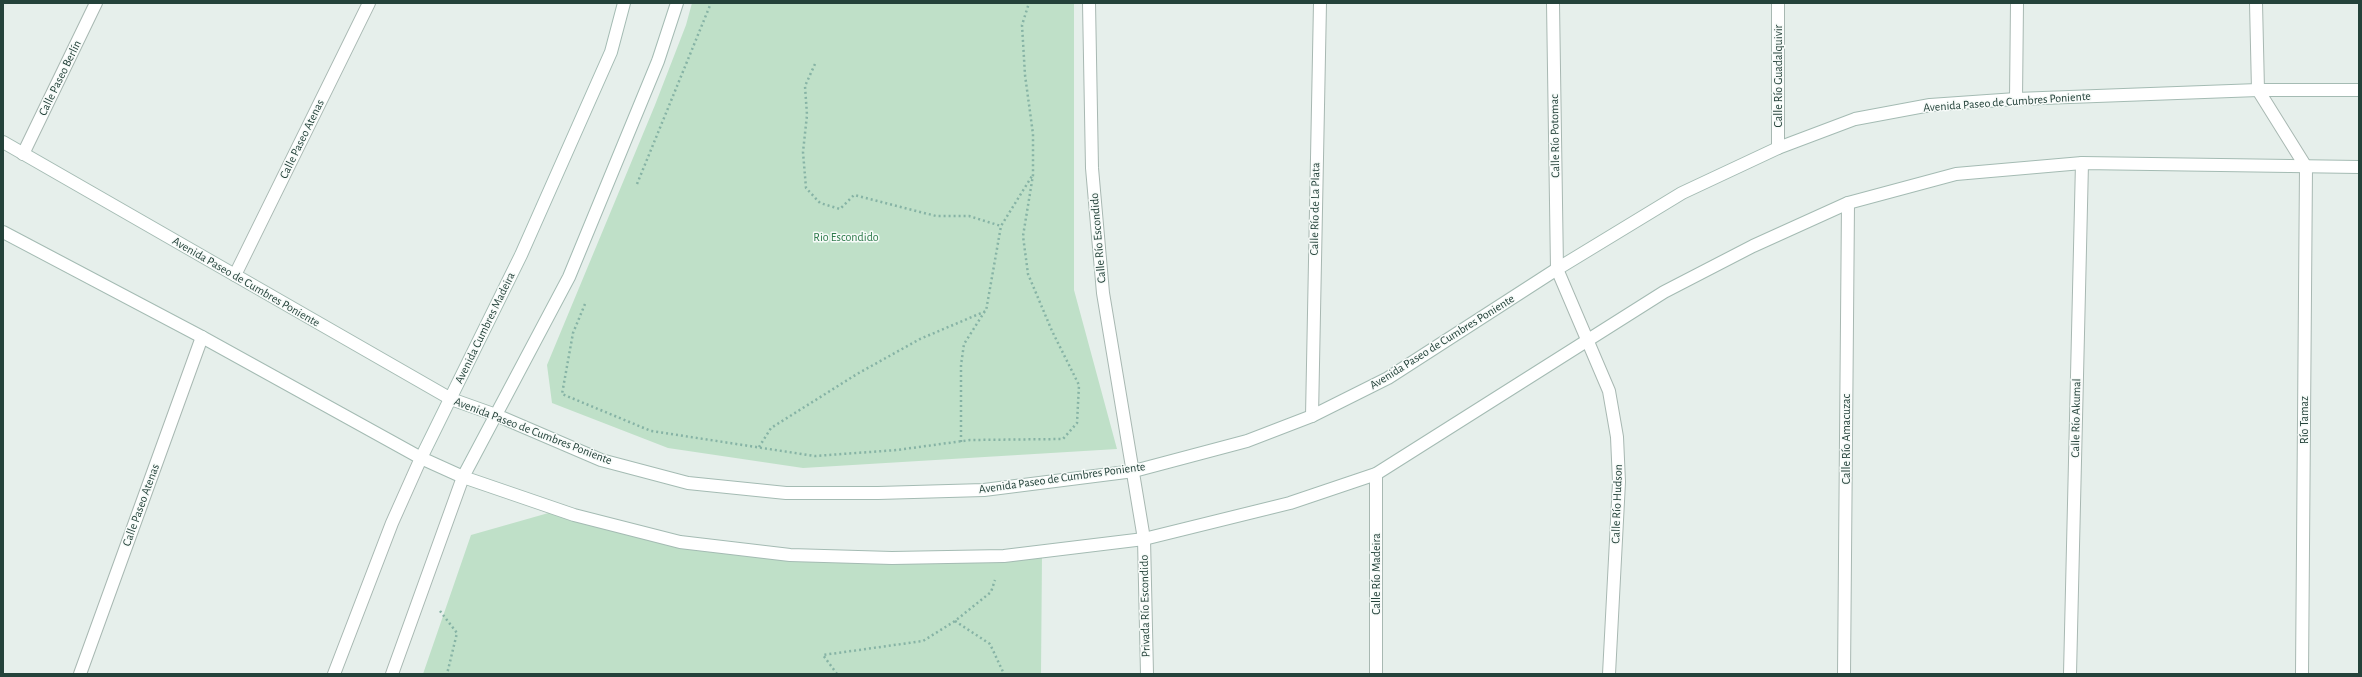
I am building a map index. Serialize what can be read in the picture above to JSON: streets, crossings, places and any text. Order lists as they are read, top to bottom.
{
  "streets": {
    "street": [
      "Calle Río Guadalquivir",
      "Calle Paseo Berlín",
      "Avenida Paseo de Cumbres Poniente",
      "Calle Río Potomac",
      "Calle Paseo Atenas",
      "Calle Río de La Plata",
      "Calle Río Escondido",
      "Avenida Cumbres Madeira",
      "Calle Río Akumal",
      "Río Tamaz",
      "Calle Río Amacuzac",
      "Calle Río Hudson",
      "Calle Río Madeira",
      "Privada Río Escondido"
    ]
  },
  "crossings": [
    ["Calle Río Guadalquivir", "Avenida Paseo de Cumbres Poniente"],
    ["Calle Paseo Berlín", "Avenida Paseo de Cumbres Poniente"],
    ["Avenida Paseo de Cumbres Poniente", "Calle Río Potomac"],
    ["Avenida Paseo de Cumbres Poniente", "Calle Paseo Atenas"],
    ["Avenida Paseo de Cumbres Poniente", "Calle Río de La Plata"],
    ["Avenida Paseo de Cumbres Poniente", "Calle Río Escondido"],
    ["Avenida Paseo de Cumbres Poniente", "Avenida Cumbres Madeira"],
    ["Avenida Paseo de Cumbres Poniente", "Calle Río Hudson"],
    ["Calle Río Potomac", "Calle Río Hudson"],
    ["Calle Río Escondido", "Privada Río Escondido"]
  ],
  "parks": ["Rio Escondido"]
}
